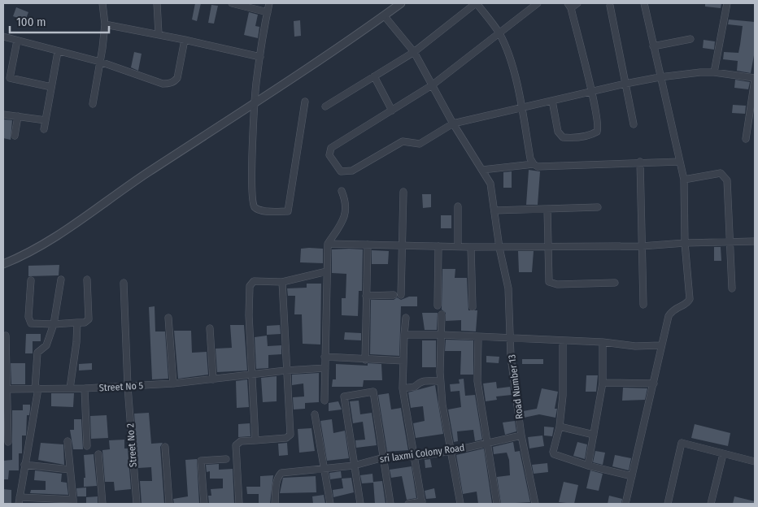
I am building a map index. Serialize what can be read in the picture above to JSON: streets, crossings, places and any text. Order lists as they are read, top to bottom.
{
  "streets": {
    "street": [
      "Street No 5",
      "Road Number 13",
      "Street No 2",
      "sri laxmi Colony Road"
    ]
  },
  "crossings": [
    ["Street No 5", "Street No 2"],
    ["Road Number 13", "sri laxmi Colony Road"]
  ],
  "scale_bar": "100 m"
}
